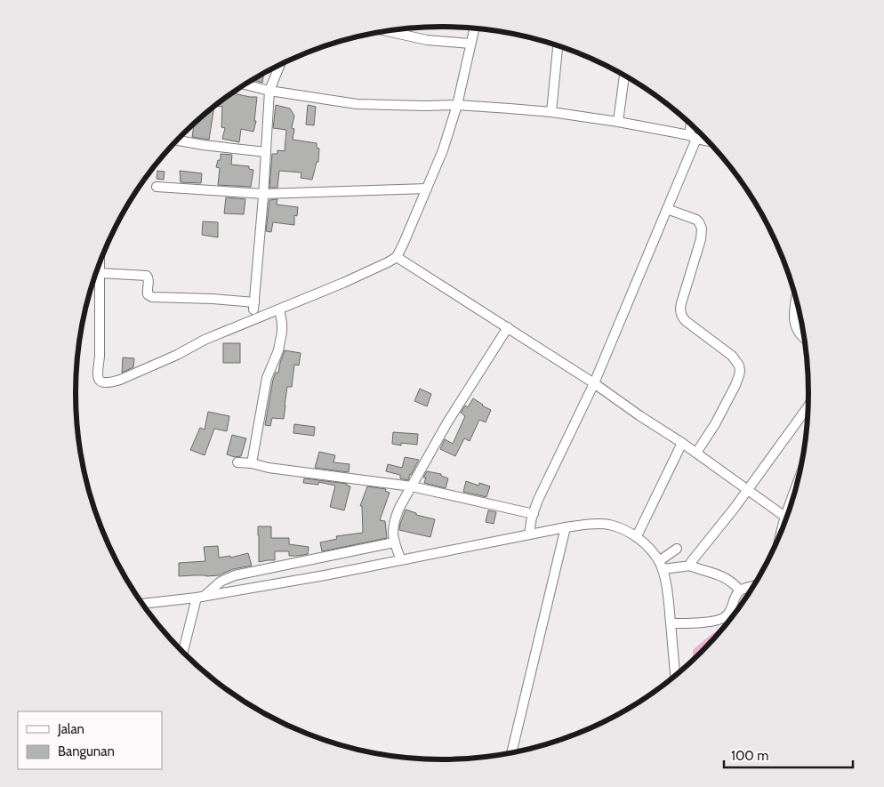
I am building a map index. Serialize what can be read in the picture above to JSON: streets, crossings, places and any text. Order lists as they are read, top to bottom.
{
  "legend": ["Jalan", "Bangunan"],
  "scale_bar": "100 m"
}
